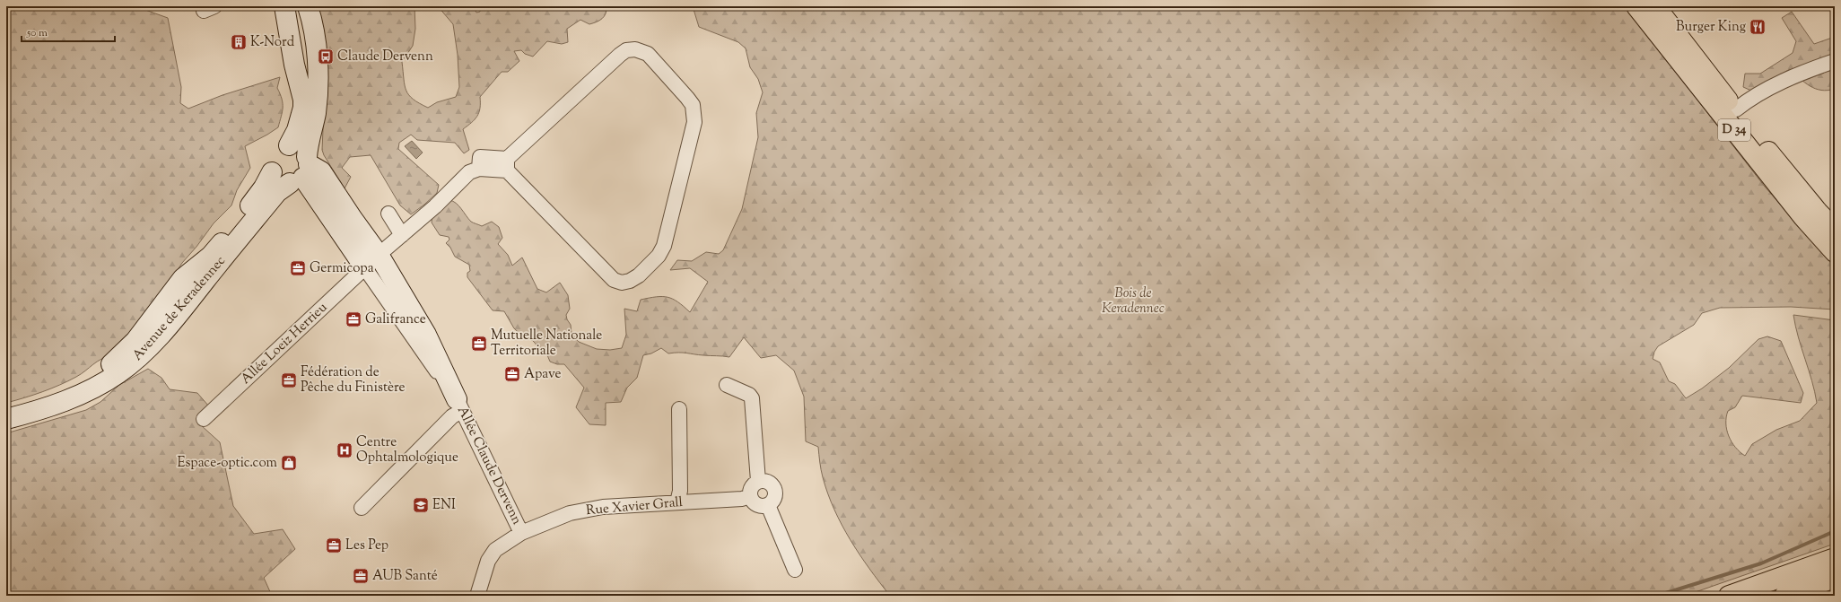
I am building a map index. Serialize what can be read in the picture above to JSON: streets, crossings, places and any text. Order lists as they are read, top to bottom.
{
  "streets": {
    "main road": ["D 34"],
    "street": [
      "Avenue de Keradennec",
      "Allée Loeiz Herrieu",
      "Allée Claude Dervenn",
      "Rue Xavier Grall"
    ]
  },
  "crossings": [
    ["Avenue de Keradennec", "Allée Claude Dervenn"],
    ["Allée Loeiz Herrieu", "Allée Claude Dervenn"],
    ["Allée Claude Dervenn", "Rue Xavier Grall"]
  ],
  "parks": ["Bois de Keradennec"],
  "places": {
    "restaurant": ["Burger King"],
    "building": ["K-Nord"],
    "bus stop": ["Claude Dervenn"],
    "office": [
      "Germicopa",
      "Galifrance",
      "Mutuelle Nationale Territoriale",
      "Apave",
      "Fédération de Pêche du Finistère",
      "Les Pep",
      "AUB Santé"
    ],
    "hospital": ["Centre Ophtalmologique"],
    "shop": ["Espace-optic.com"],
    "school or university": ["ENI"]
  },
  "scale_bar": "50 m"
}
